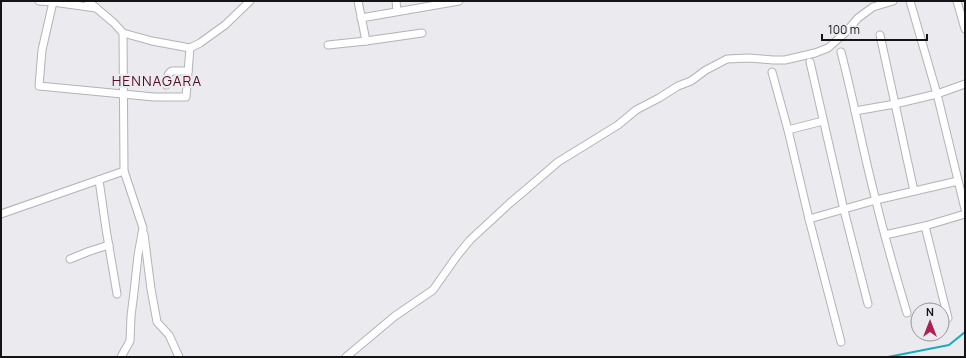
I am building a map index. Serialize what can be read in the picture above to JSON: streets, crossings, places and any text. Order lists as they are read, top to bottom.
{
  "districts": ["HENNAGARA"],
  "scale_bar": "100 m",
  "north": "top"
}
